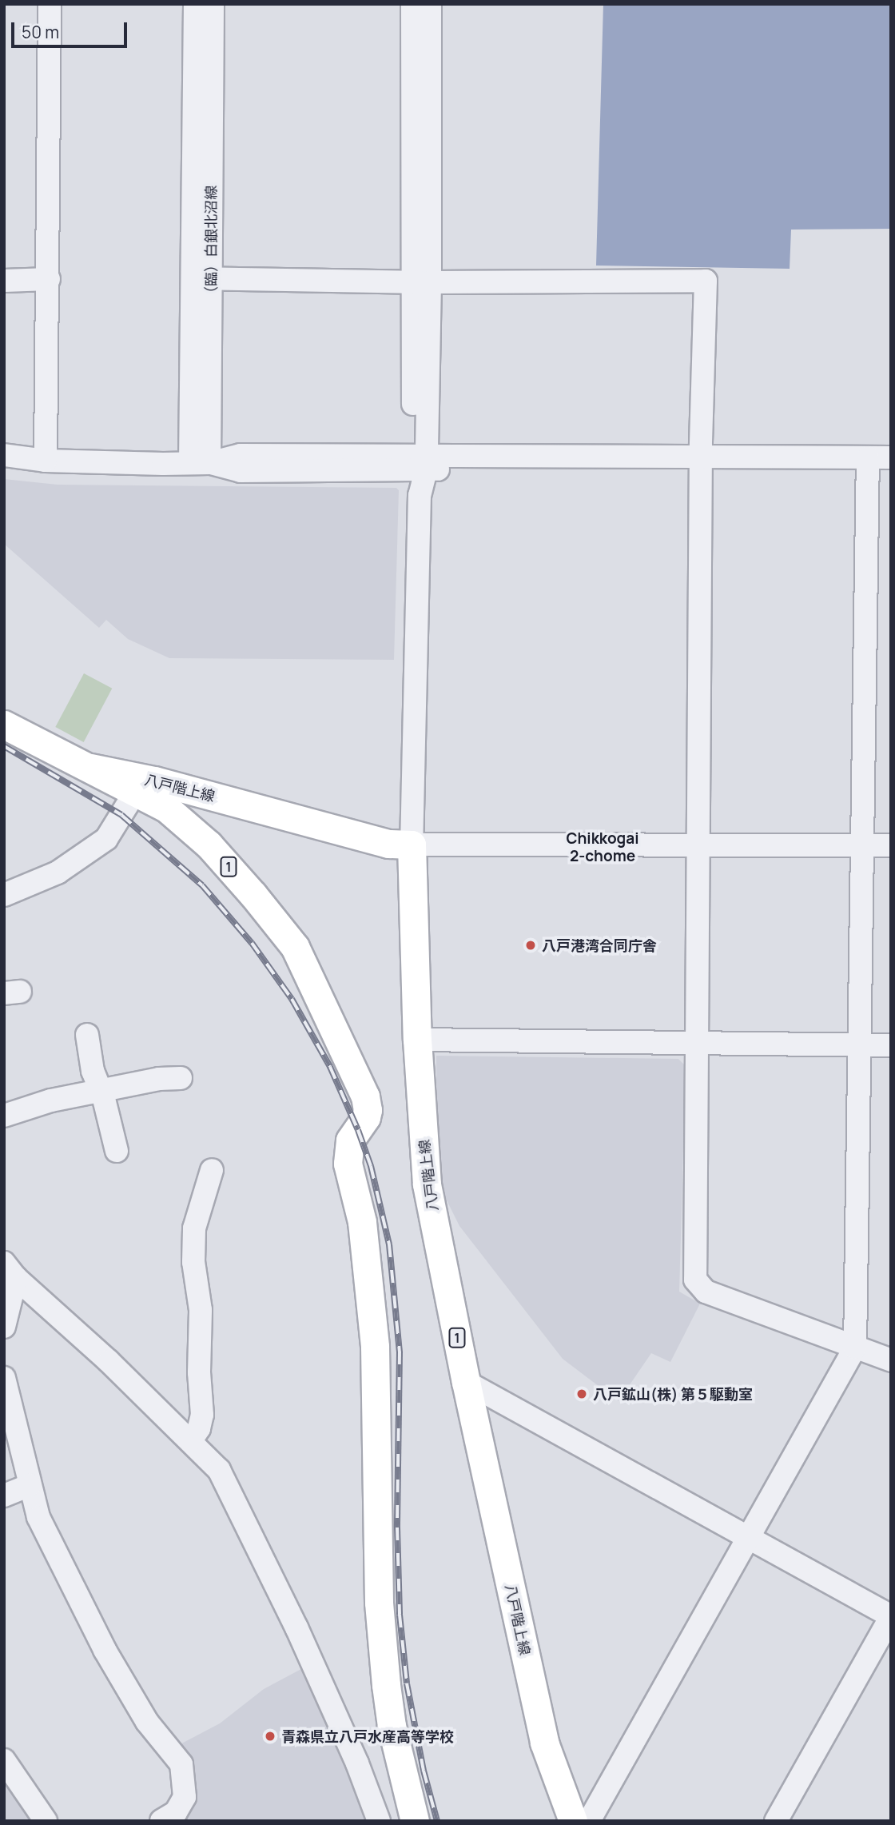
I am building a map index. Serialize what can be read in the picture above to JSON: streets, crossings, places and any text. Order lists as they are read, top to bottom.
{
  "streets": {
    "main road": ["八戸階上線", "1"],
    "street": ["（臨）白銀北沼線"]
  },
  "districts": ["Chikkogai 2-chome"],
  "places": ["八戸港湾合同庁舎", "八戸鉱山(株) 第５駆動室", "青森県立八戸水産高等学校"],
  "scale_bar": "50 m"
}
